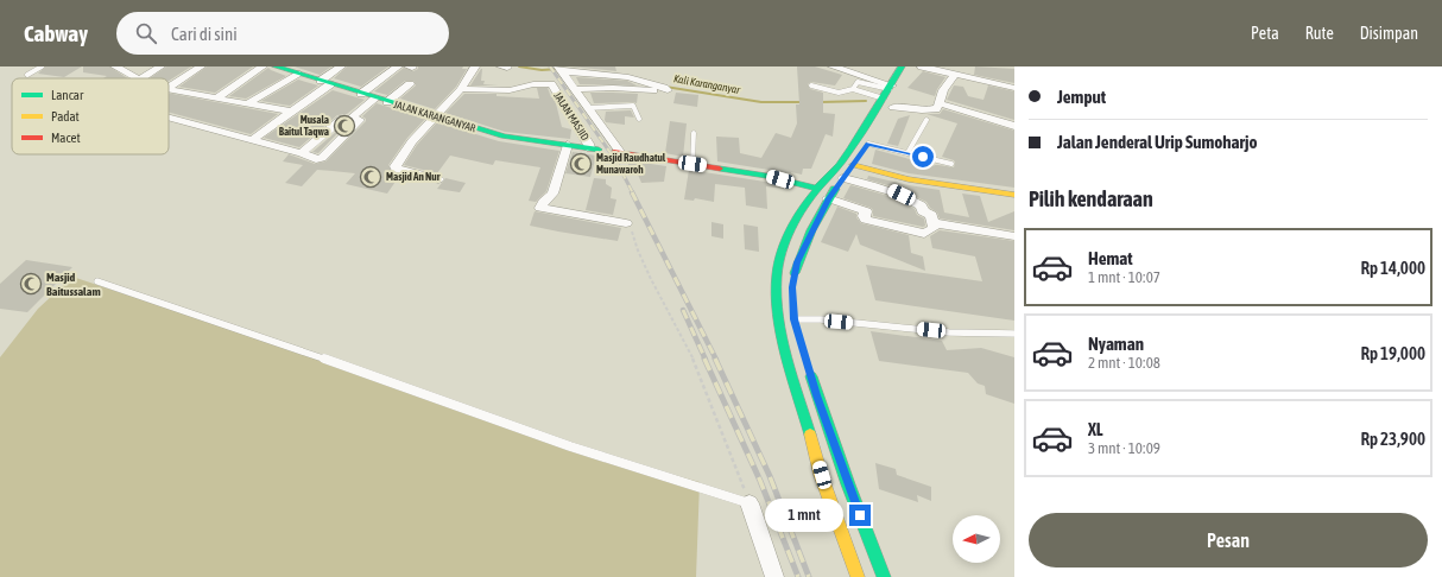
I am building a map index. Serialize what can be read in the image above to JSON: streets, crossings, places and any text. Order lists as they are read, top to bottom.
{
  "streets": {
    "main road": ["JALAN KARANGANYAR"],
    "street": ["JALAN MASJID"]
  },
  "crossings": [
    ["JALAN KARANGANYAR", "JALAN MASJID"]
  ],
  "water": ["Kali Karanganyar"],
  "places": {
    "mosque": [
      "Musala Baitul Taqwa",
      "Masjid Raudhatul Munawaroh",
      "Masjid An Nur",
      "Masjid Baitussalam"
    ]
  },
  "legend": ["Lancar", "Padat", "Macet"],
  "north": "left",
  "page": {
    "header": "Cabway",
    "search": "Cari di sini",
    "nav": ["Peta", "Rute", "Disimpan"],
    "banner": ["Jemput", "Jalan Jenderal Urip Sumoharjo"],
    "heading": "Pilih kendaraan",
    "list": [
      {
        "name": "Hemat",
        "note": "1 mnt · 10:07",
        "value": "Rp 14,000"
      },
      {
        "name": "Nyaman",
        "note": "2 mnt · 10:08",
        "value": "Rp 19,000"
      },
      {
        "name": "XL",
        "note": "3 mnt · 10:09",
        "value": "Rp 23,900"
      }
    ],
    "bubble": "1 mnt",
    "buttons": "Pesan"
  }
}
